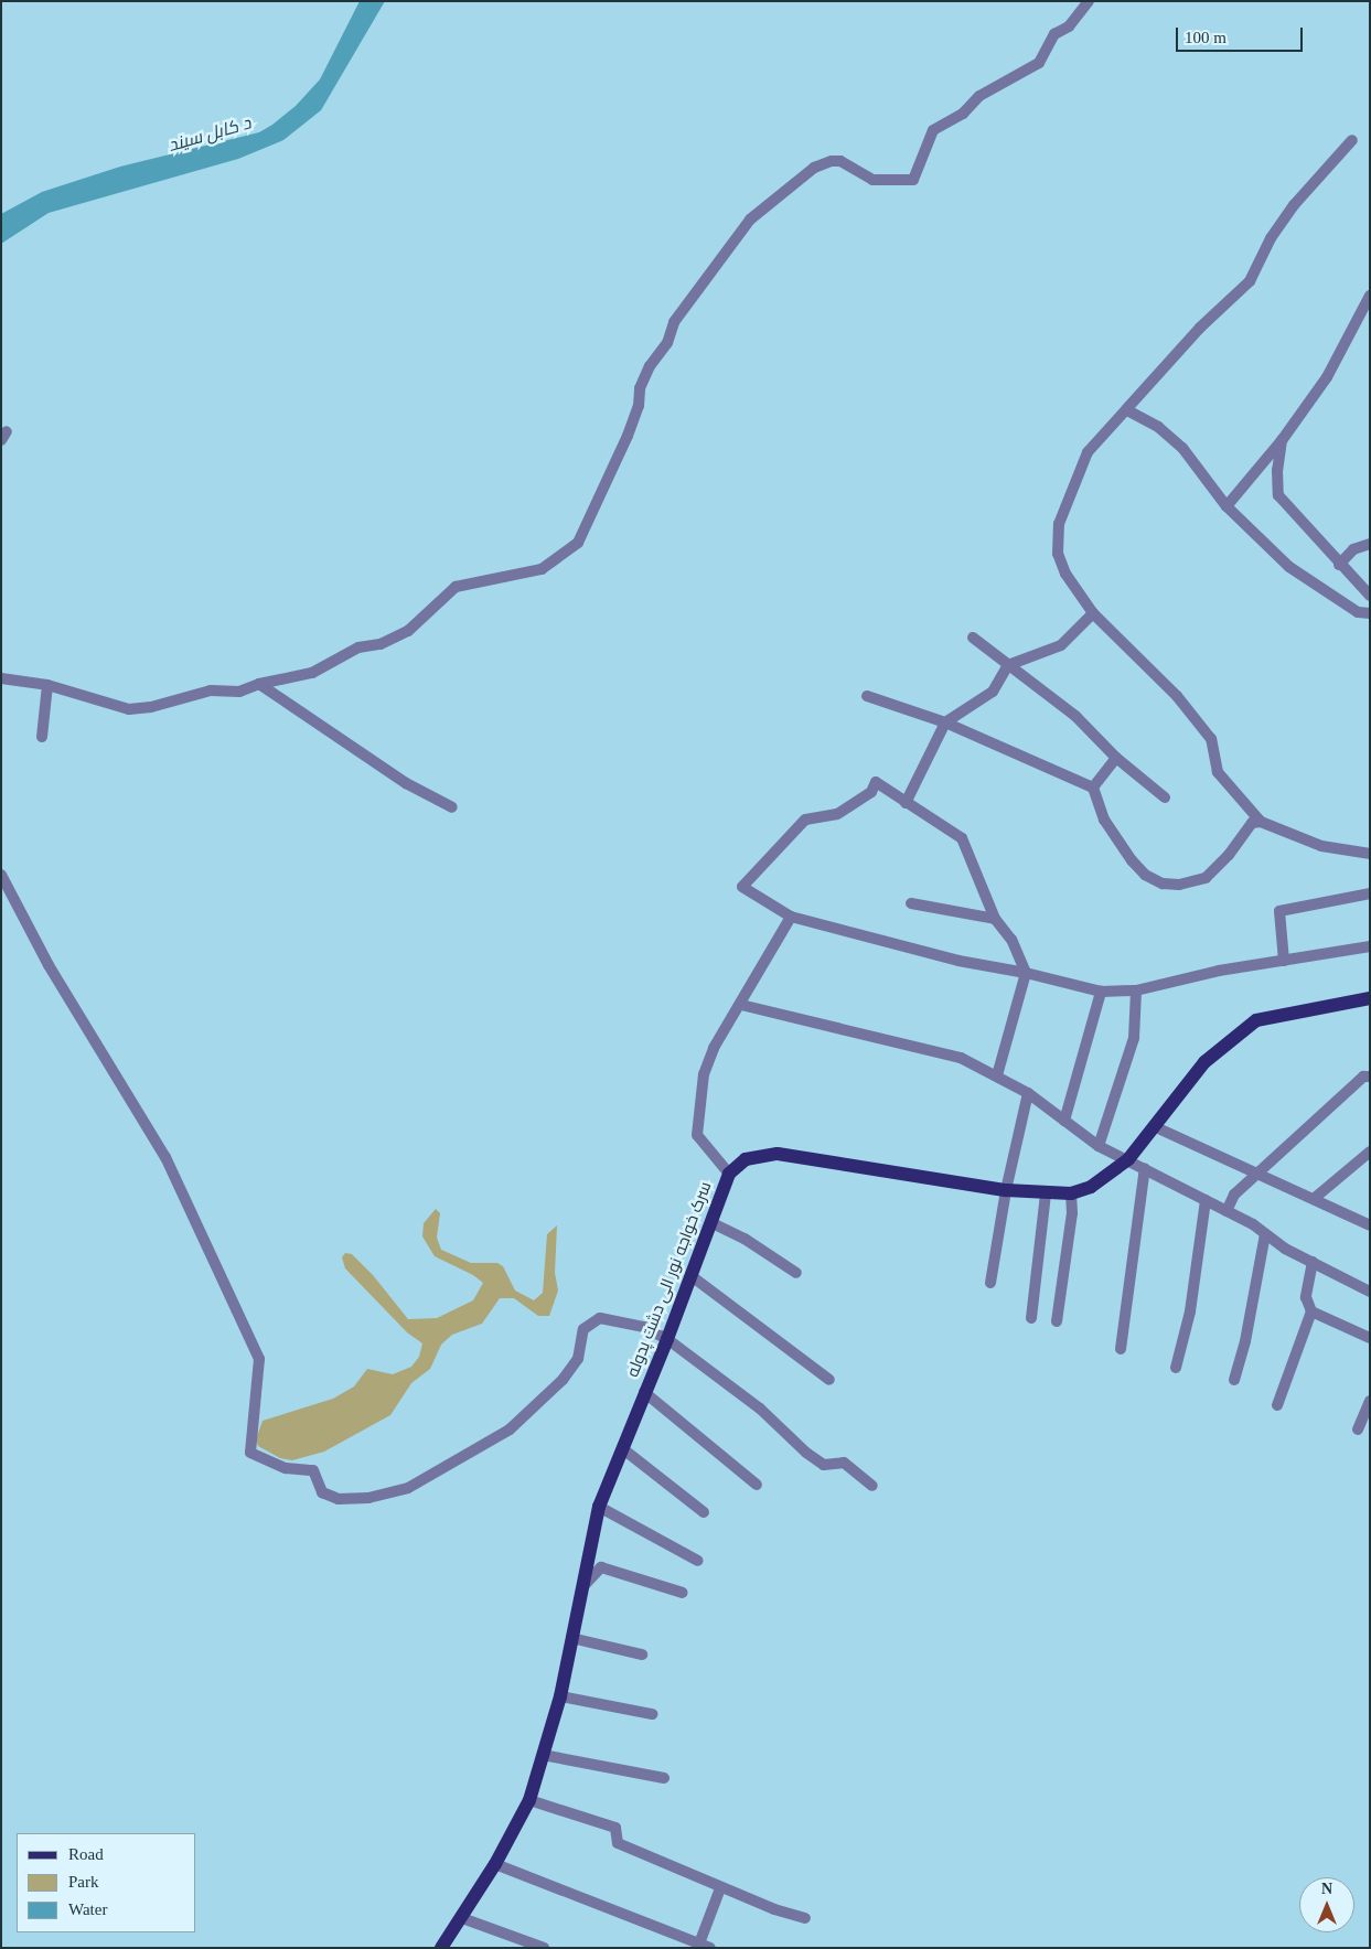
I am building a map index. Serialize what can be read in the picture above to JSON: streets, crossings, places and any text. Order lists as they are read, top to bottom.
{
  "streets": {
    "main road": ["سرک خواجه نور الی دشت پدوله"]
  },
  "water": ["د کابل سيند"],
  "legend": ["Road", "Park", "Water"],
  "scale_bar": "100 m",
  "north": "top"
}
